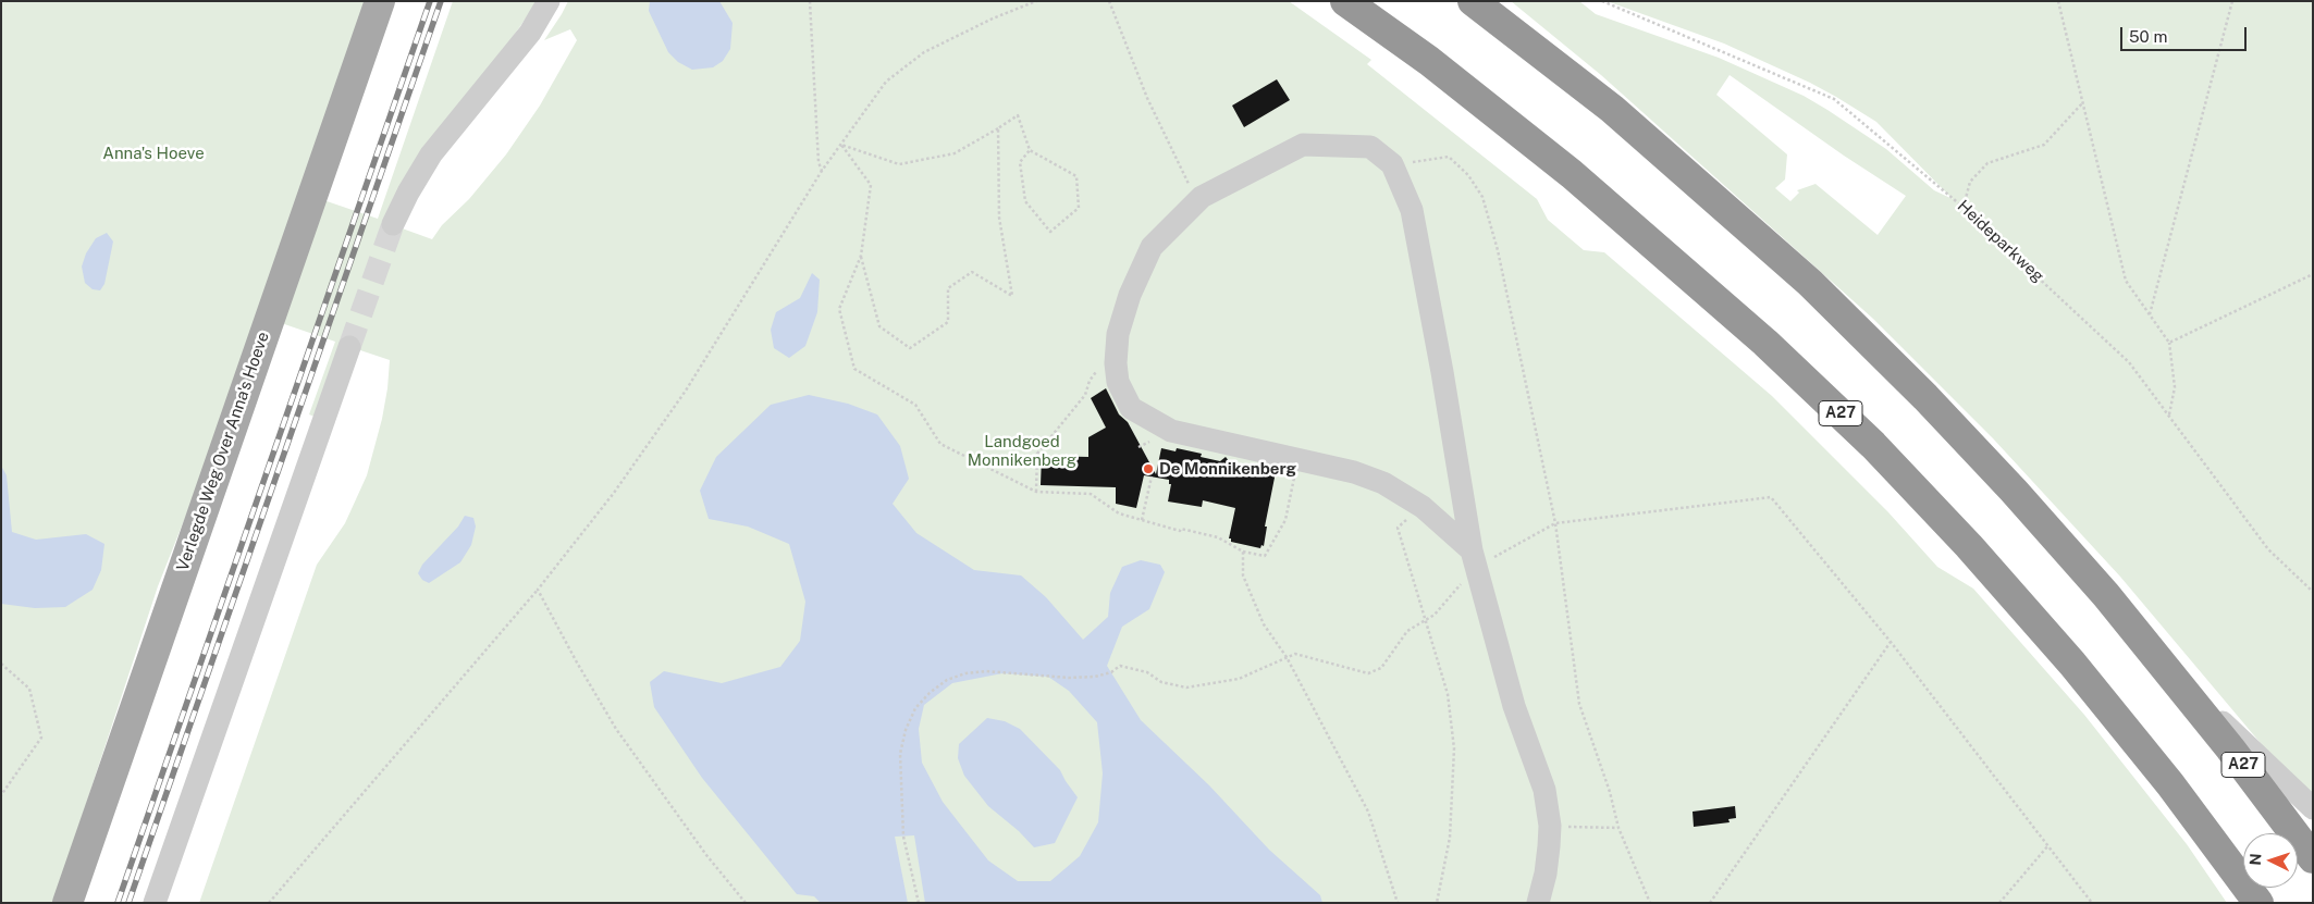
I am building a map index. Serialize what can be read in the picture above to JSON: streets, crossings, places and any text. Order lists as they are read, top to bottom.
{
  "streets": {
    "highway": ["A27"],
    "main road": ["Verlegde Weg Over Anna's Hoeve"],
    "path": ["Heideparkweg"]
  },
  "parks": ["Anna's Hoeve", "Landgoed Monnikenberg"],
  "places": ["De Monnikenberg"],
  "scale_bar": "50 m",
  "north": "left"
}
